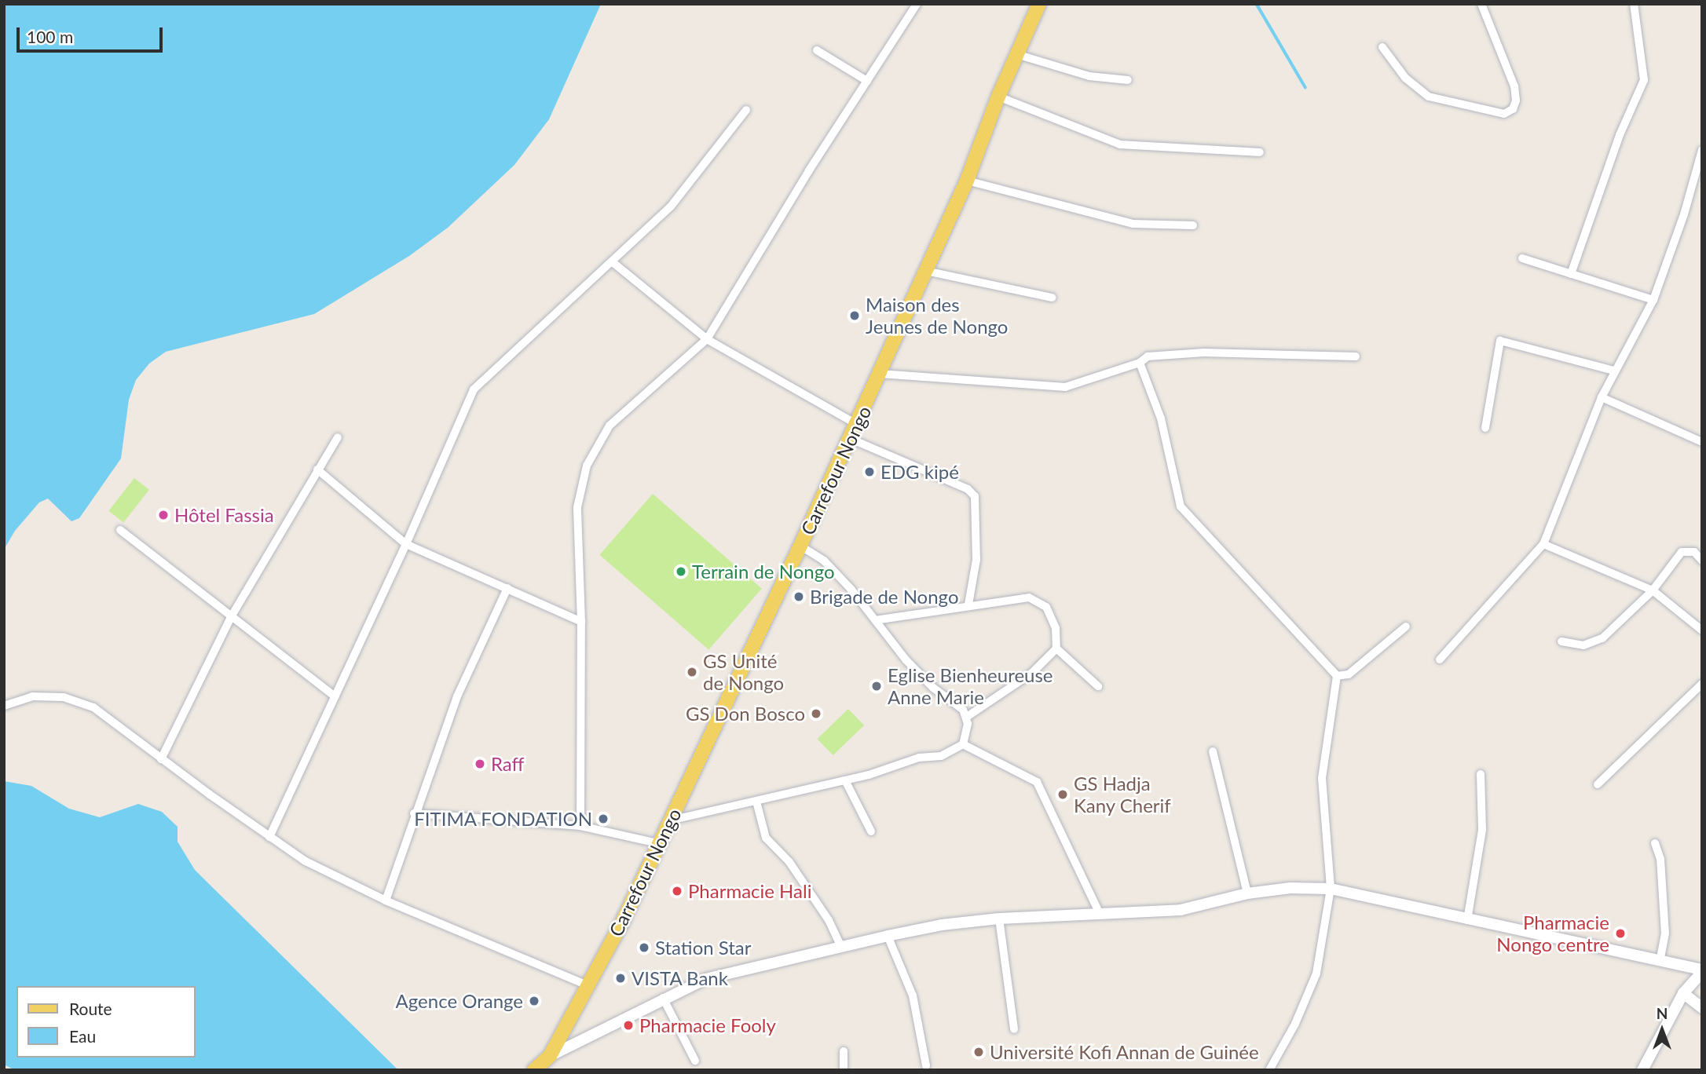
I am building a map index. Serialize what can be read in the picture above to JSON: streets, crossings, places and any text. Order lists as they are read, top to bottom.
{
  "streets": {
    "main road": ["Carrefour Nongo"]
  },
  "places": [
    "Maison des Jeunes de Nongo",
    "EDG kipé",
    "Hôtel Fassia",
    "Terrain de Nongo",
    "Brigade de Nongo",
    "GS Unité de Nongo",
    "Eglise Bienheureuse Anne Marie",
    "GS Don Bosco",
    "Raff",
    "GS Hadja Kany Cherif",
    "FITIMA FONDATION",
    "Pharmacie Hali",
    "Pharmacie Nongo centre",
    "Station Star",
    "VISTA Bank",
    "Agence Orange",
    "Pharmacie Fooly",
    "Université Kofi Annan de Guinée"
  ],
  "legend": ["Route", "Eau"],
  "scale_bar": "100 m",
  "north": "top"
}
